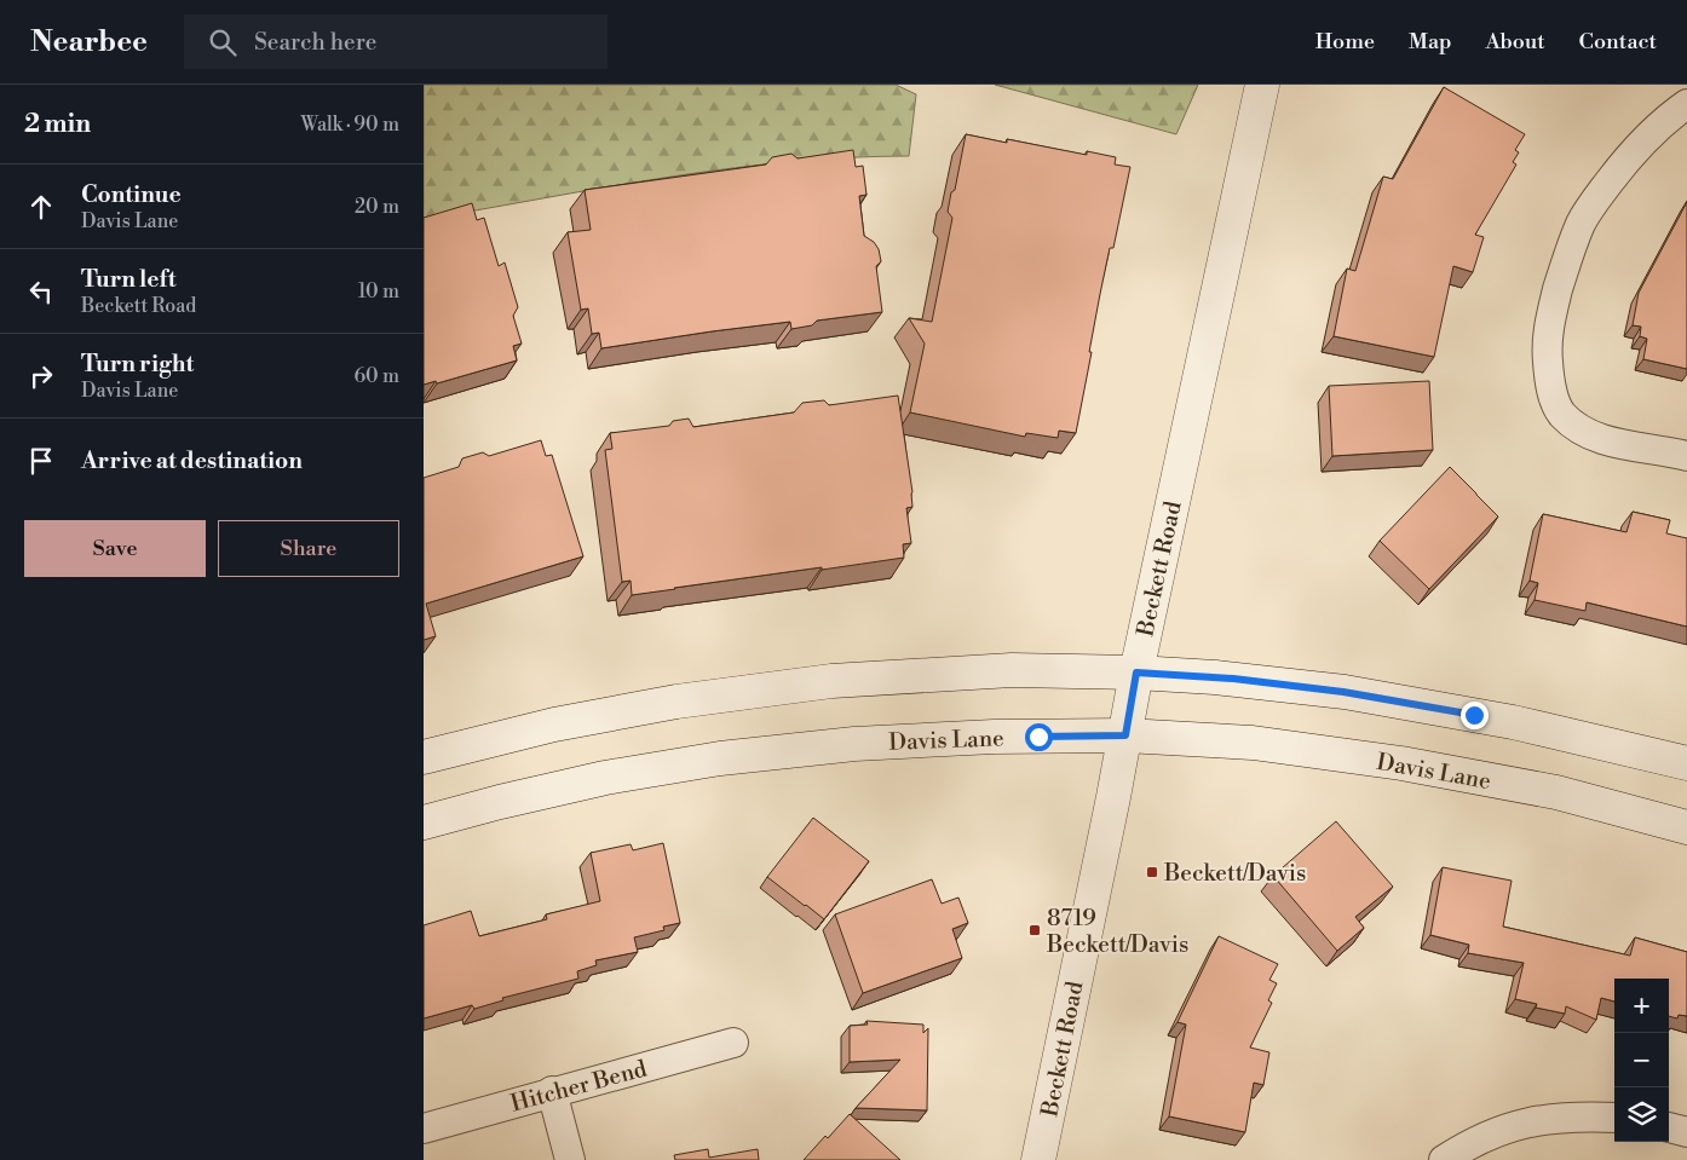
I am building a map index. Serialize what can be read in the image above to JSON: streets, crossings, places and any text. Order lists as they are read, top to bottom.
{
  "streets": {
    "main road": ["Beckett Road", "Davis Lane"],
    "street": ["Hitcher Bend"]
  },
  "crossings": [
    ["Beckett Road", "Davis Lane"]
  ],
  "places": {
    "transit": ["Beckett/Davis", "8719 Beckett/Davis"]
  },
  "page": {
    "header": "Nearbee",
    "search": "Search here",
    "nav": [
      "Home",
      "Map",
      "About",
      "Contact"
    ],
    "heading": ["2 min", "Walk · 90 m"],
    "list": [
      ["Continue", "Davis Lane", "20 m"],
      ["Turn left", "Beckett Road", "10 m"],
      ["Turn right", "Davis Lane", "60 m"],
      "Arrive at destination"
    ],
    "buttons": ["Save", "Share"],
    "map_buttons": ["+", "−"]
  }
}
